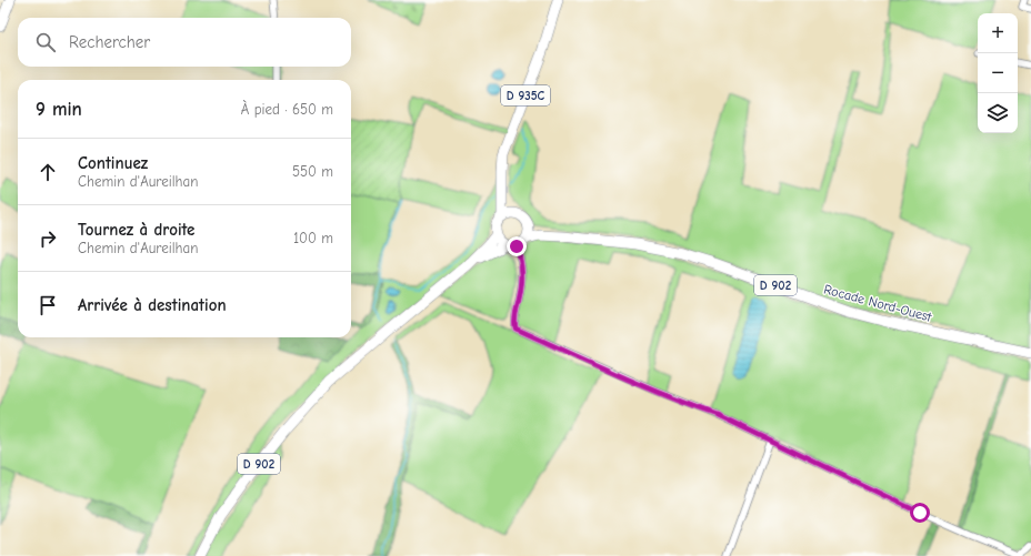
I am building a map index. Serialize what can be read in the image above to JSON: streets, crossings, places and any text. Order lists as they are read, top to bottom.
{
  "streets": {
    "main road": ["D 935C", "D 902", "Rocade Nord-Ouest"]
  },
  "crossings": [
    ["D 935C", "D 902"],
    ["D 935C", "Rocade Nord-Ouest"],
    ["D 902", "Rocade Nord-Ouest"]
  ],
  "page": {
    "map_buttons": ["+", "−"],
    "search": "Rechercher",
    "heading": ["9 min", "À pied · 650 m"],
    "list": [
      ["Continuez", "Chemin d'Aureilhan", "550 m"],
      ["Tournez à droite", "Chemin d'Aureilhan", "100 m"],
      "Arrivée à destination"
    ]
  }
}
